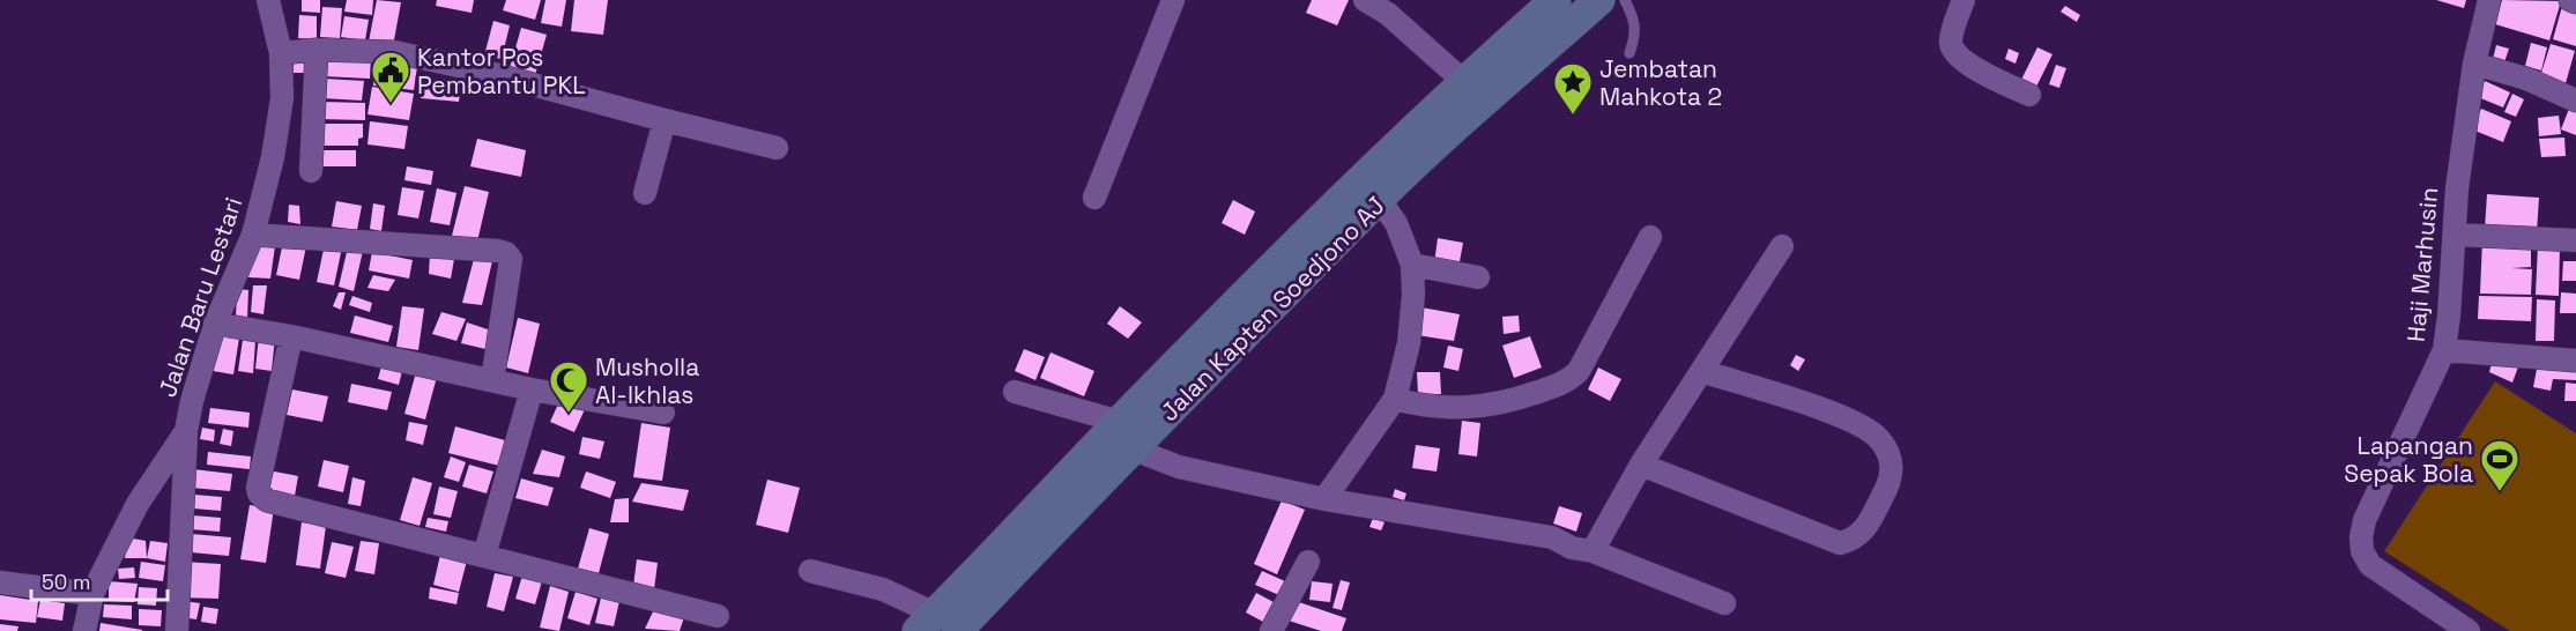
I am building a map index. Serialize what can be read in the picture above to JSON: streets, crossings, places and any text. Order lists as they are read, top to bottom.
{
  "streets": {
    "main road": ["Jalan Kapten Soedjono AJ"],
    "street": ["Haji Marhusin", "Jalan Baru Lestari"]
  },
  "places": {
    "public building": ["Kantor Pos Pembantu PKL"],
    "place": ["Jembatan Mahkota 2"],
    "mosque": ["Musholla Al-Ikhlas"],
    "sports": ["Lapangan Sepak Bola"]
  },
  "scale_bar": "50 m"
}
